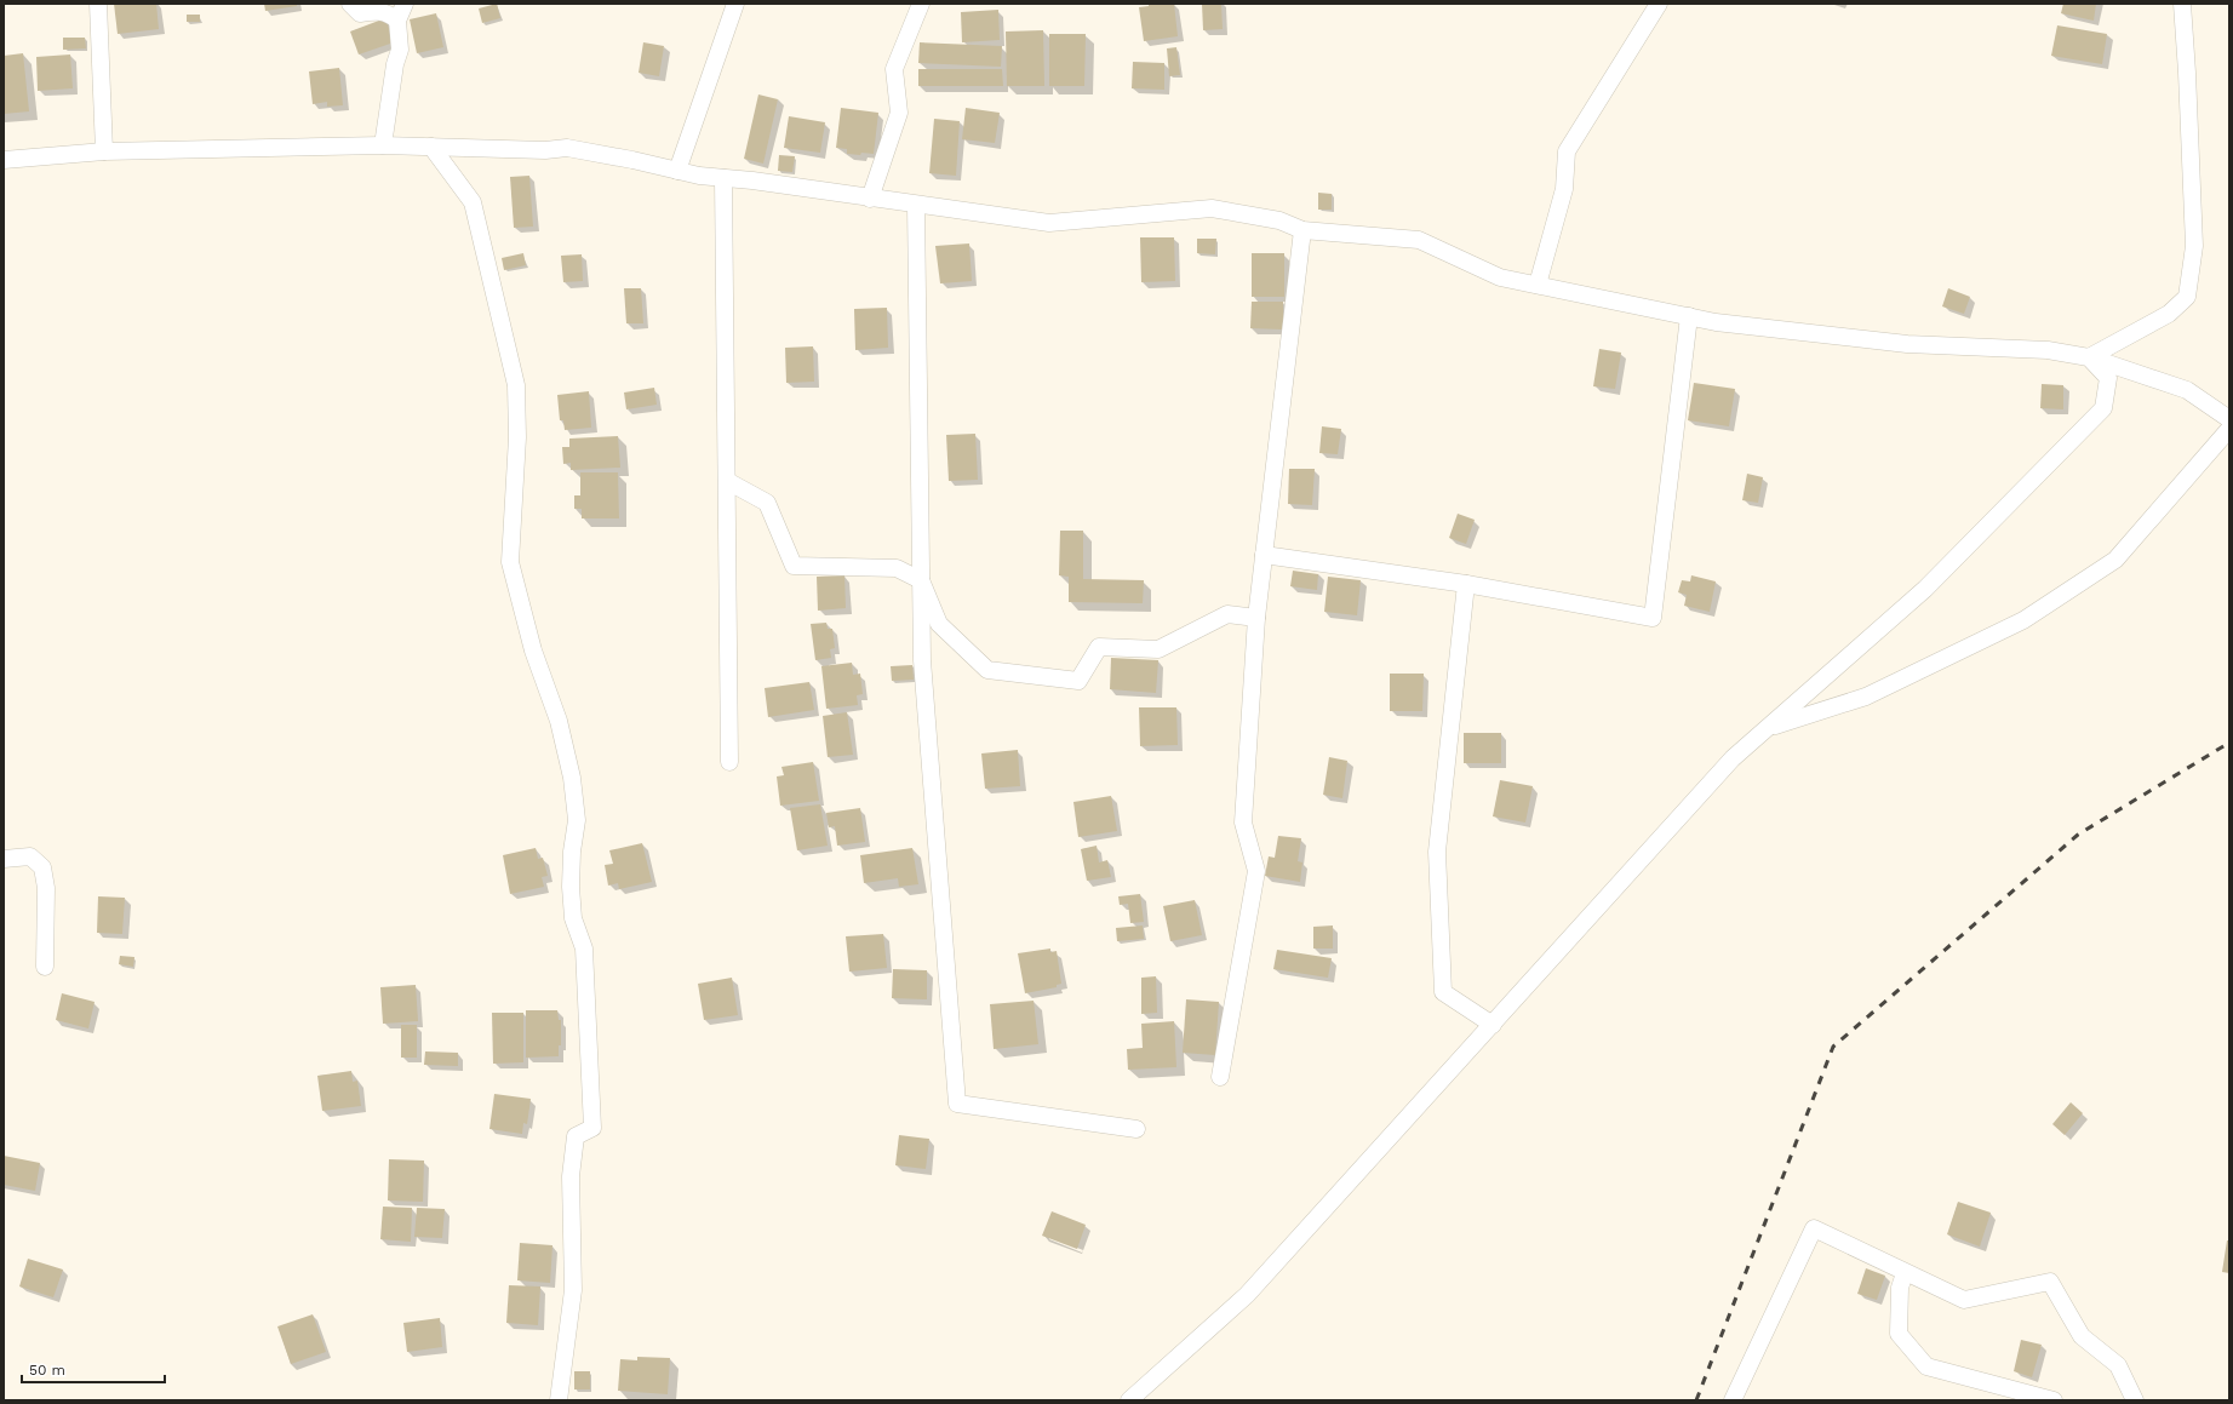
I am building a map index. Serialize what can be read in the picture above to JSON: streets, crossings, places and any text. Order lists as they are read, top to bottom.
{
  "scale_bar": "50 m"
}
